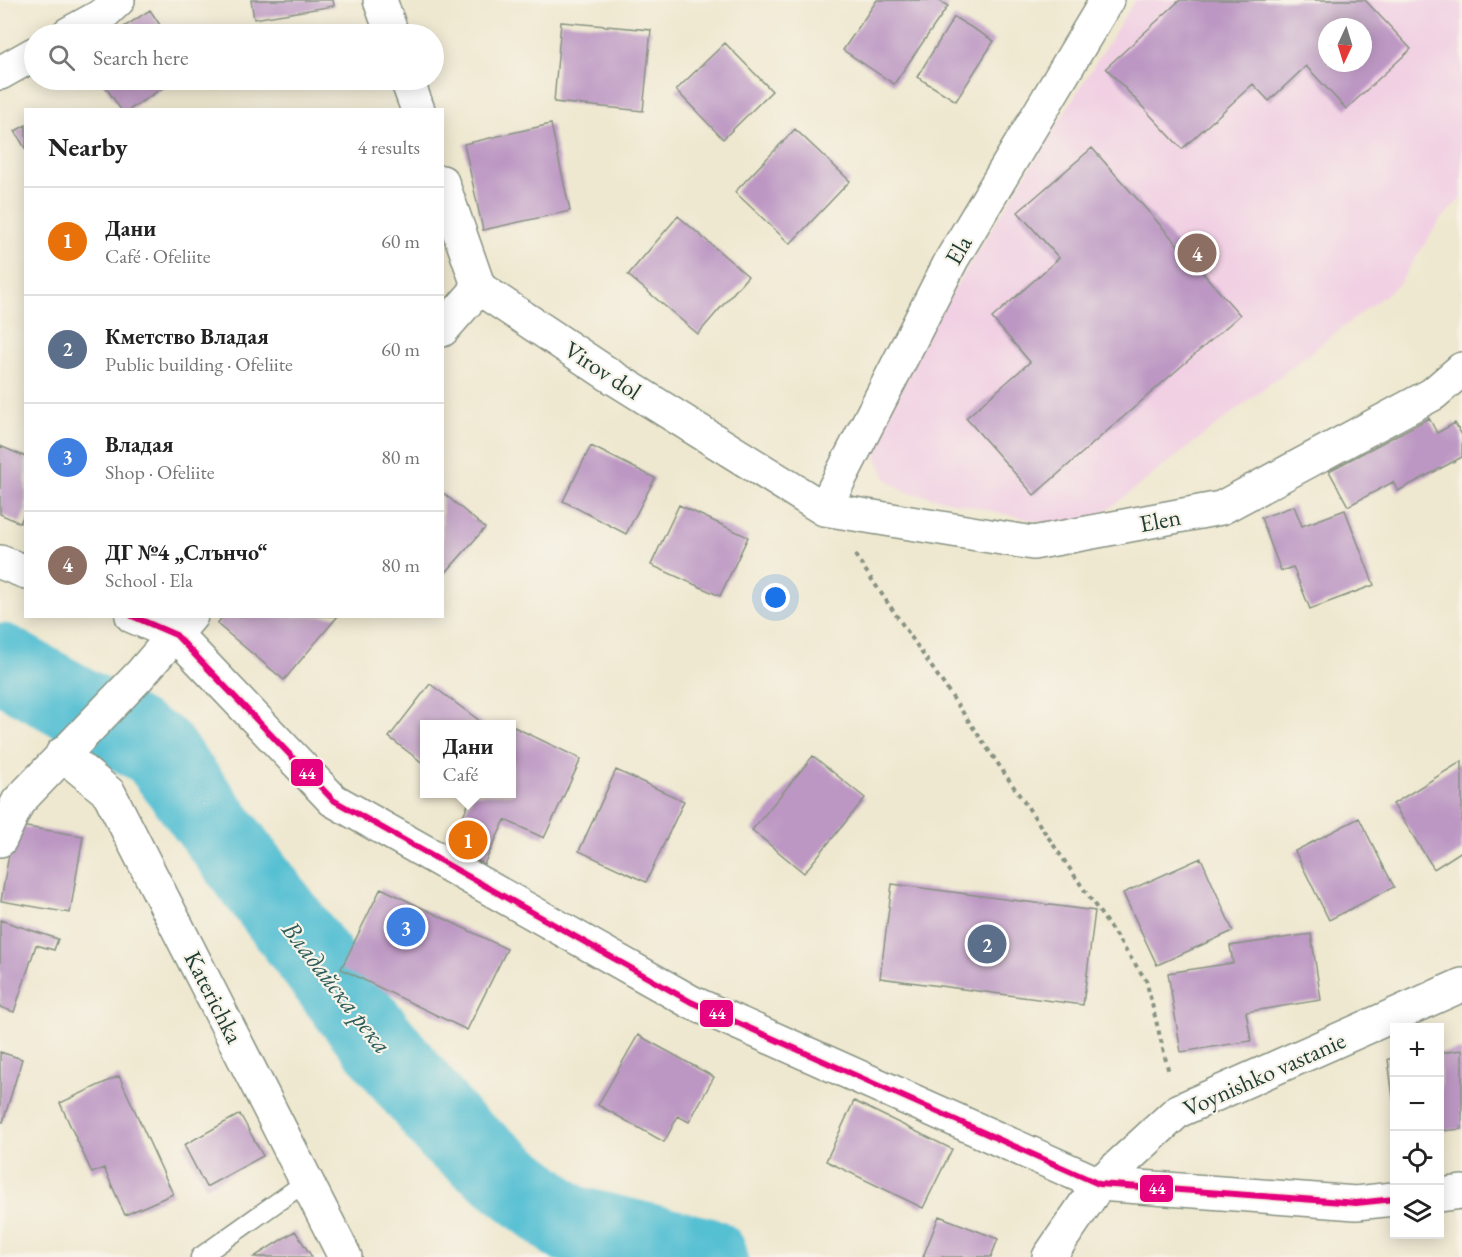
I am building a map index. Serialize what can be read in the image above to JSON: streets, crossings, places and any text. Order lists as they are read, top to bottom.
{
  "streets": {
    "street": [
      "Ela",
      "Virov dol",
      "Elen",
      "Katerichka",
      "Voynishko vastanie"
    ]
  },
  "crossings": [
    ["Ela", "Virov dol"],
    ["Ela", "Elen"],
    ["Virov dol", "Elen"]
  ],
  "water": ["Владайска река"],
  "lines": ["transit line 44"],
  "north": "bottom",
  "page": {
    "search": "Search here",
    "heading": ["Nearby", "4 results"],
    "list": [
      {
        "mark": "1",
        "name": "Дани",
        "note": "Café · Ofeliite",
        "value": "60 m"
      },
      {
        "mark": "2",
        "name": "Кметство Владая",
        "note": "Public building · Ofeliite",
        "value": "60 m"
      },
      {
        "mark": "3",
        "name": "Владая",
        "note": "Shop · Ofeliite",
        "value": "80 m"
      },
      {
        "mark": "4",
        "name": "ДГ №4 „Слънчо“",
        "note": "School · Ela",
        "value": "80 m"
      }
    ],
    "pins": [
      "4",
      "1",
      "3",
      "2"
    ],
    "popup": ["Дани", "Café"],
    "map_buttons": ["+", "−"]
  }
}
